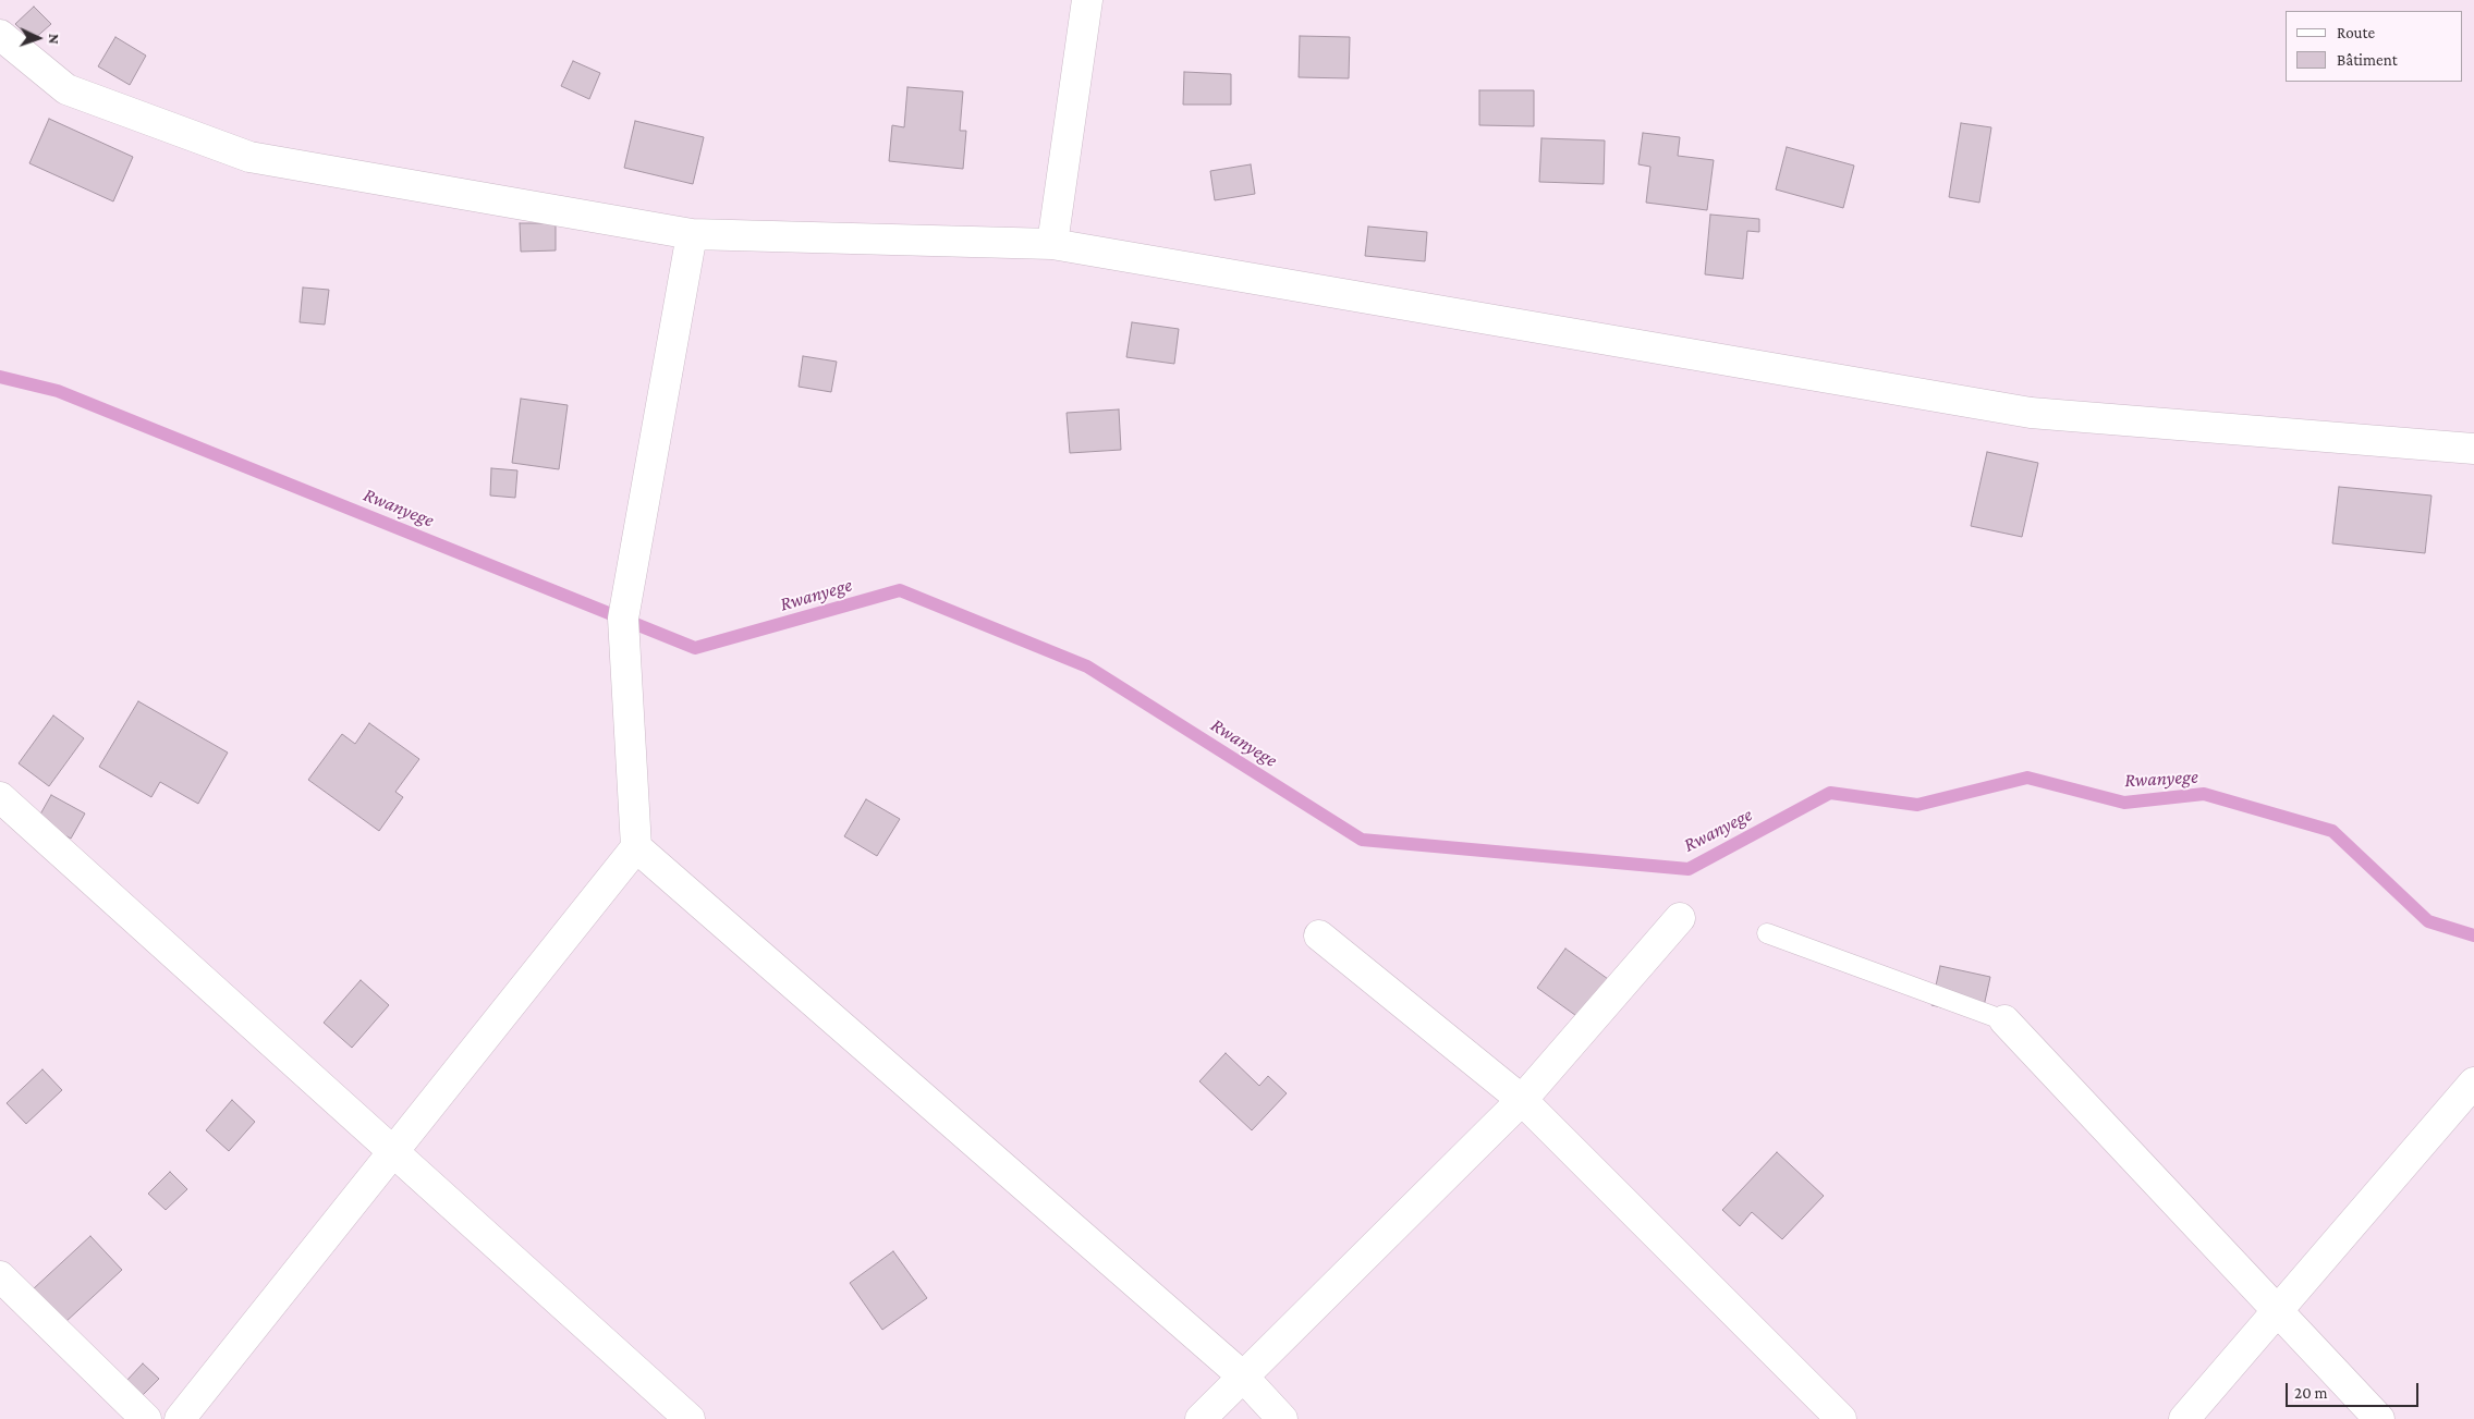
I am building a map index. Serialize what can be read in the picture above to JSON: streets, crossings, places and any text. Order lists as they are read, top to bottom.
{
  "water": ["Rwanyege"],
  "legend": ["Route", "Bâtiment"],
  "scale_bar": "20 m",
  "north": "right"
}
